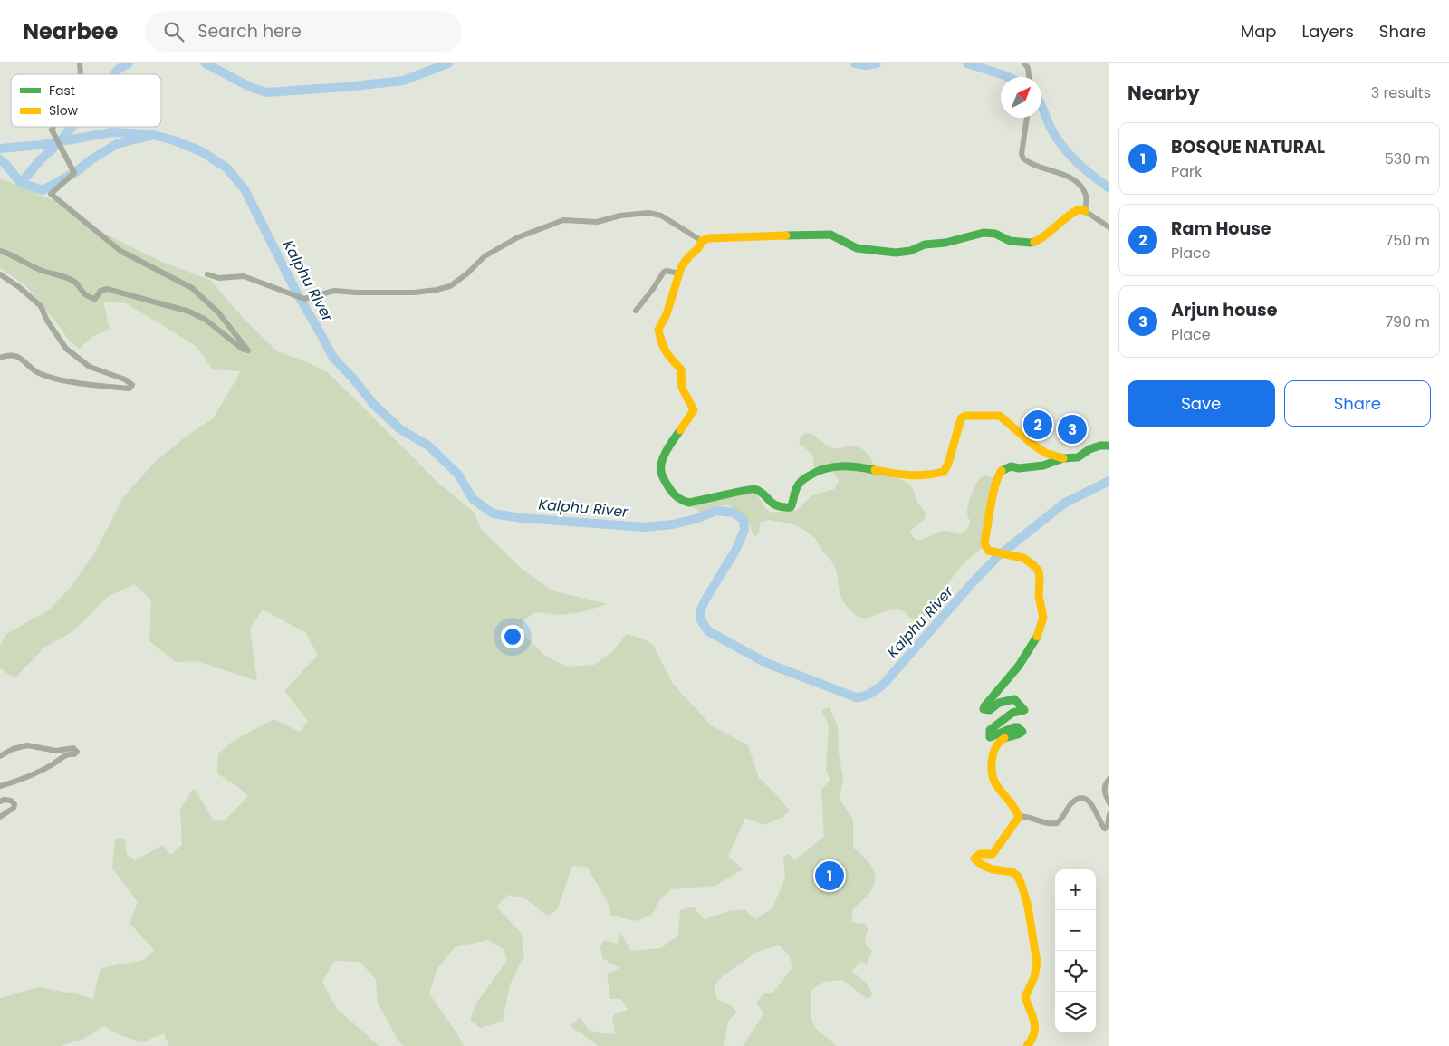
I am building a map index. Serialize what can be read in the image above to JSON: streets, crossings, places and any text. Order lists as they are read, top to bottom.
{
  "water": ["Kalphu River"],
  "legend": ["Fast", "Slow"],
  "north": "top right",
  "page": {
    "header": "Nearbee",
    "search": "Search here",
    "nav": ["Map", "Layers", "Share"],
    "heading": ["Nearby", "3 results"],
    "list": [
      {
        "mark": "1",
        "name": "BOSQUE NATURAL",
        "note": "Park",
        "value": "530 m"
      },
      {
        "mark": "2",
        "name": "Ram House",
        "note": "Place",
        "value": "750 m"
      },
      {
        "mark": "3",
        "name": "Arjun house",
        "note": "Place",
        "value": "790 m"
      }
    ],
    "buttons": ["Save", "Share"],
    "pins": ["2", "3", "1"],
    "map_buttons": ["+", "−"]
  }
}
